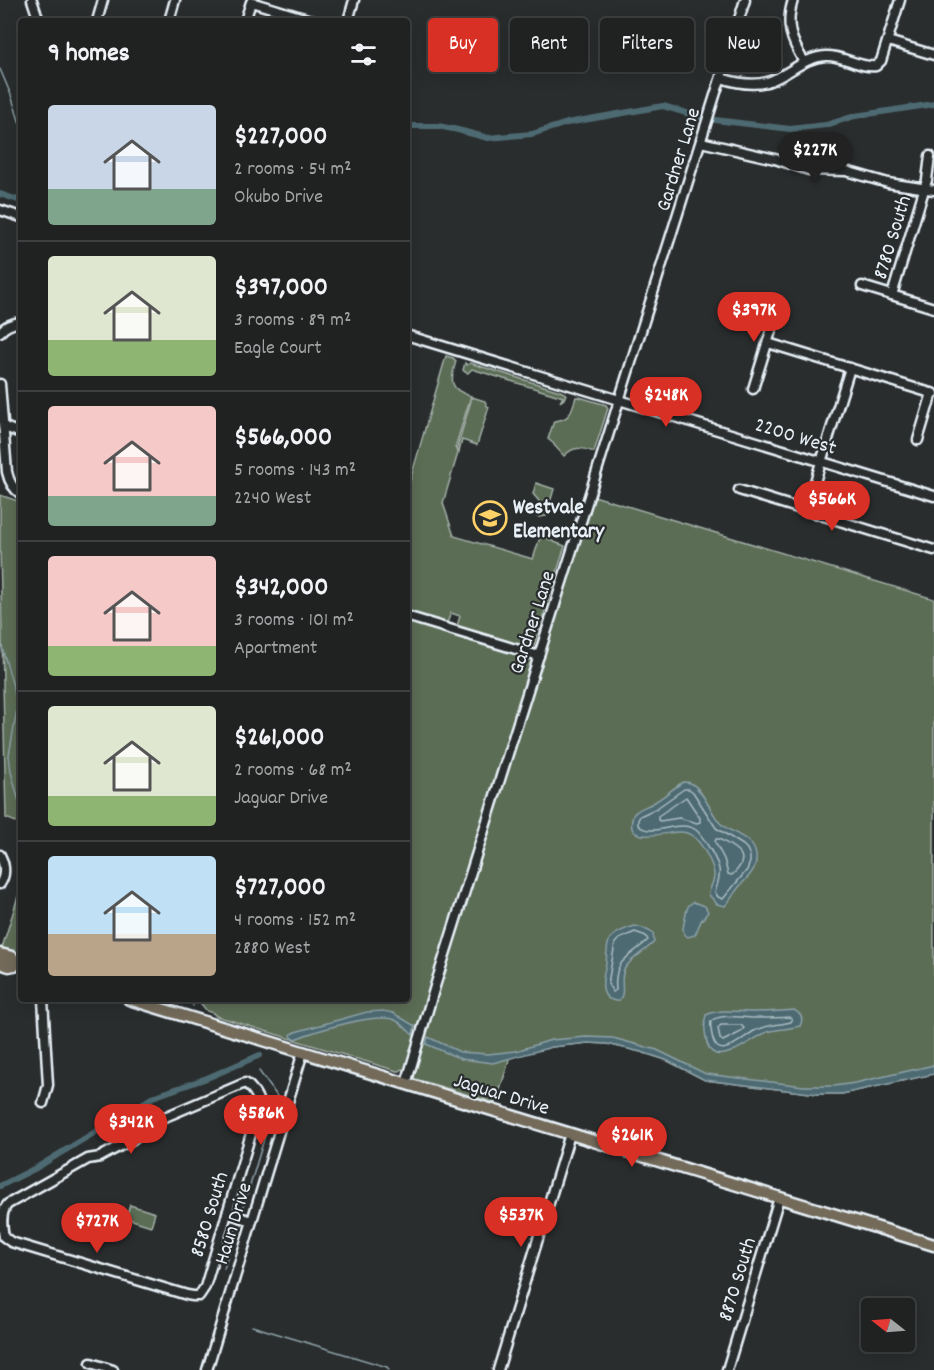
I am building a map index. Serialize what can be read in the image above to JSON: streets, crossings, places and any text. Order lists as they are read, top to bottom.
{
  "streets": {
    "main road": ["Jaguar Drive"],
    "street": [
      "Gardner Lane",
      "8780 South",
      "2200 West",
      "8580 South",
      "Haun Drive",
      "8870 South"
    ]
  },
  "crossings": [
    ["Gardner Lane", "2200 West"],
    ["Gardner Lane", "Jaguar Drive"],
    ["Jaguar Drive", "Haun Drive"],
    ["Jaguar Drive", "8870 South"]
  ],
  "places": {
    "school or university": ["Westvale Elementary"]
  },
  "north": "left",
  "page": {
    "chip": [
      "Buy",
      "Rent",
      "Filters",
      "New"
    ],
    "heading": "9 homes",
    "list": [
      {
        "name": "$227,000",
        "note": "2 rooms · 54 m² · Okubo Drive"
      },
      {
        "name": "$397,000",
        "note": "3 rooms · 89 m² · Eagle Court"
      },
      {
        "name": "$566,000",
        "note": "5 rooms · 143 m² · 2240 West"
      },
      {
        "name": "$342,000",
        "note": "3 rooms · 101 m² · Apartment"
      },
      {
        "name": "$261,000",
        "note": "2 rooms · 68 m² · Jaguar Drive"
      },
      {
        "name": "$727,000",
        "note": "4 rooms · 152 m² · 2880 West"
      }
    ],
    "price": [
      "$227K",
      "$397K",
      "$248K",
      "$566K",
      "$586K",
      "$342K",
      "$261K",
      "$537K",
      "$727K"
    ]
  }
}
